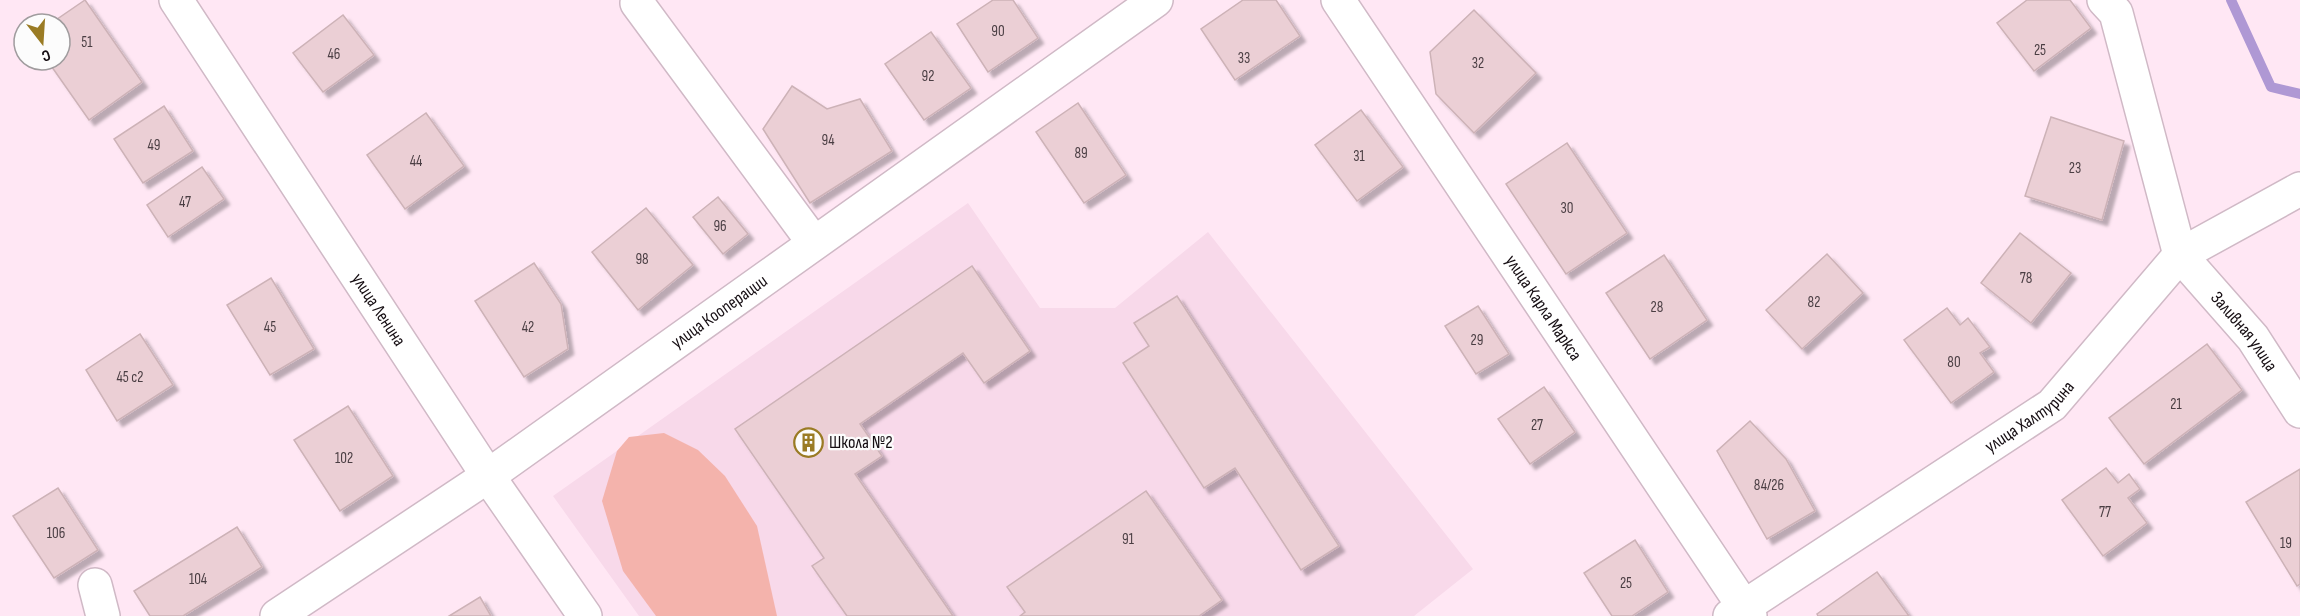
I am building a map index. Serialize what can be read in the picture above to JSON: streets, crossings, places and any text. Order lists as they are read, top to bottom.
{
  "streets": {
    "street": [
      "улица Карла Маркса",
      "улица Ленина",
      "улица Кооперации",
      "Заливная улица",
      "улица Халтурина"
    ]
  },
  "crossings": [
    ["улица Карла Маркса", "улица Халтурина"],
    ["улица Ленина", "улица Кооперации"],
    ["Заливная улица", "улица Халтурина"]
  ],
  "places": {
    "building": ["Школа №2"]
  },
  "house_numbers": [
    "90",
    "51",
    "25",
    "46",
    "33",
    "32",
    "92",
    "94",
    "49",
    "89",
    "31",
    "44",
    "23",
    "47",
    "30",
    "96",
    "98",
    "78",
    "82",
    "28",
    "45",
    "42",
    "29",
    "80",
    "45 с2",
    "21",
    "27",
    "102",
    "84/26",
    "77",
    "106",
    "91",
    "19",
    "104",
    "25"
  ],
  "north": "bottom"
}
